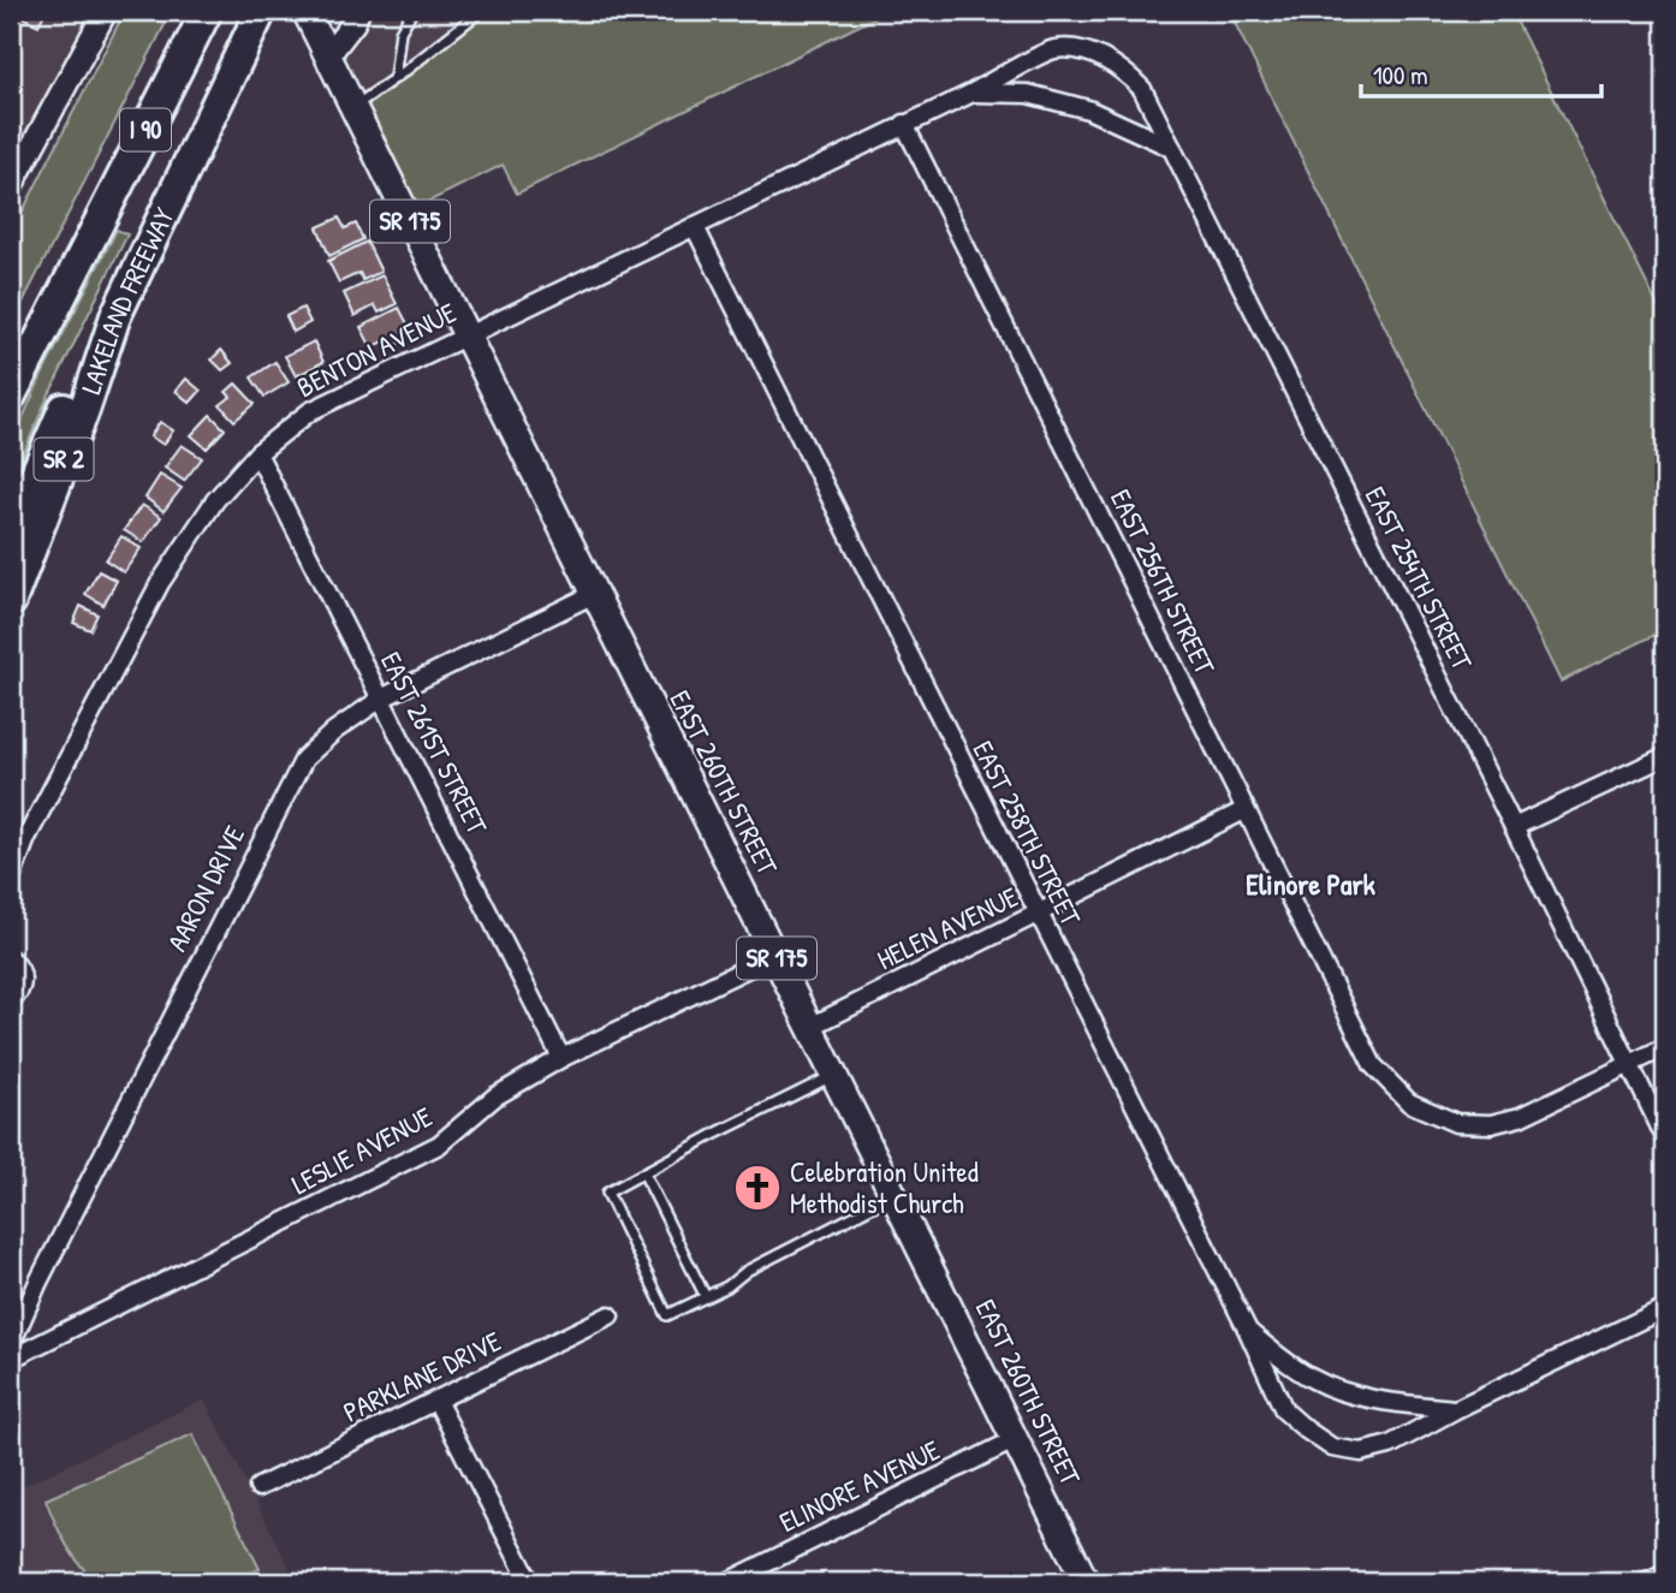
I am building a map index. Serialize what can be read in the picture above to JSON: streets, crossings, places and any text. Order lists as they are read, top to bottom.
{
  "streets": {
    "highway": ["I 90", "LAKELAND FREEWAY", "SR 2"],
    "main road": ["SR 175", "EAST 260TH STREET"],
    "street": [
      "BENTON AVENUE",
      "EAST 254TH STREET",
      "EAST 256TH STREET",
      "EAST 261ST STREET",
      "EAST 258TH STREET",
      "AARON DRIVE",
      "HELEN AVENUE",
      "LESLIE AVENUE",
      "PARKLANE DRIVE",
      "ELINORE AVENUE"
    ]
  },
  "crossings": [
    ["I 90", "LAKELAND FREEWAY"],
    ["BENTON AVENUE", "EAST 254TH STREET"],
    ["BENTON AVENUE", "EAST 256TH STREET"],
    ["BENTON AVENUE", "EAST 261ST STREET"],
    ["BENTON AVENUE", "EAST 260TH STREET"],
    ["BENTON AVENUE", "EAST 258TH STREET"],
    ["EAST 254TH STREET", "EAST 256TH STREET"],
    ["EAST 256TH STREET", "HELEN AVENUE"],
    ["EAST 261ST STREET", "AARON DRIVE"],
    ["EAST 261ST STREET", "LESLIE AVENUE"],
    ["EAST 260TH STREET", "AARON DRIVE"],
    ["EAST 260TH STREET", "HELEN AVENUE"],
    ["EAST 260TH STREET", "LESLIE AVENUE"],
    ["EAST 260TH STREET", "ELINORE AVENUE"],
    ["EAST 258TH STREET", "HELEN AVENUE"]
  ],
  "districts": ["Elinore Park"],
  "places": {
    "church": ["Celebration United Methodist Church"]
  },
  "scale_bar": "100 m"
}
